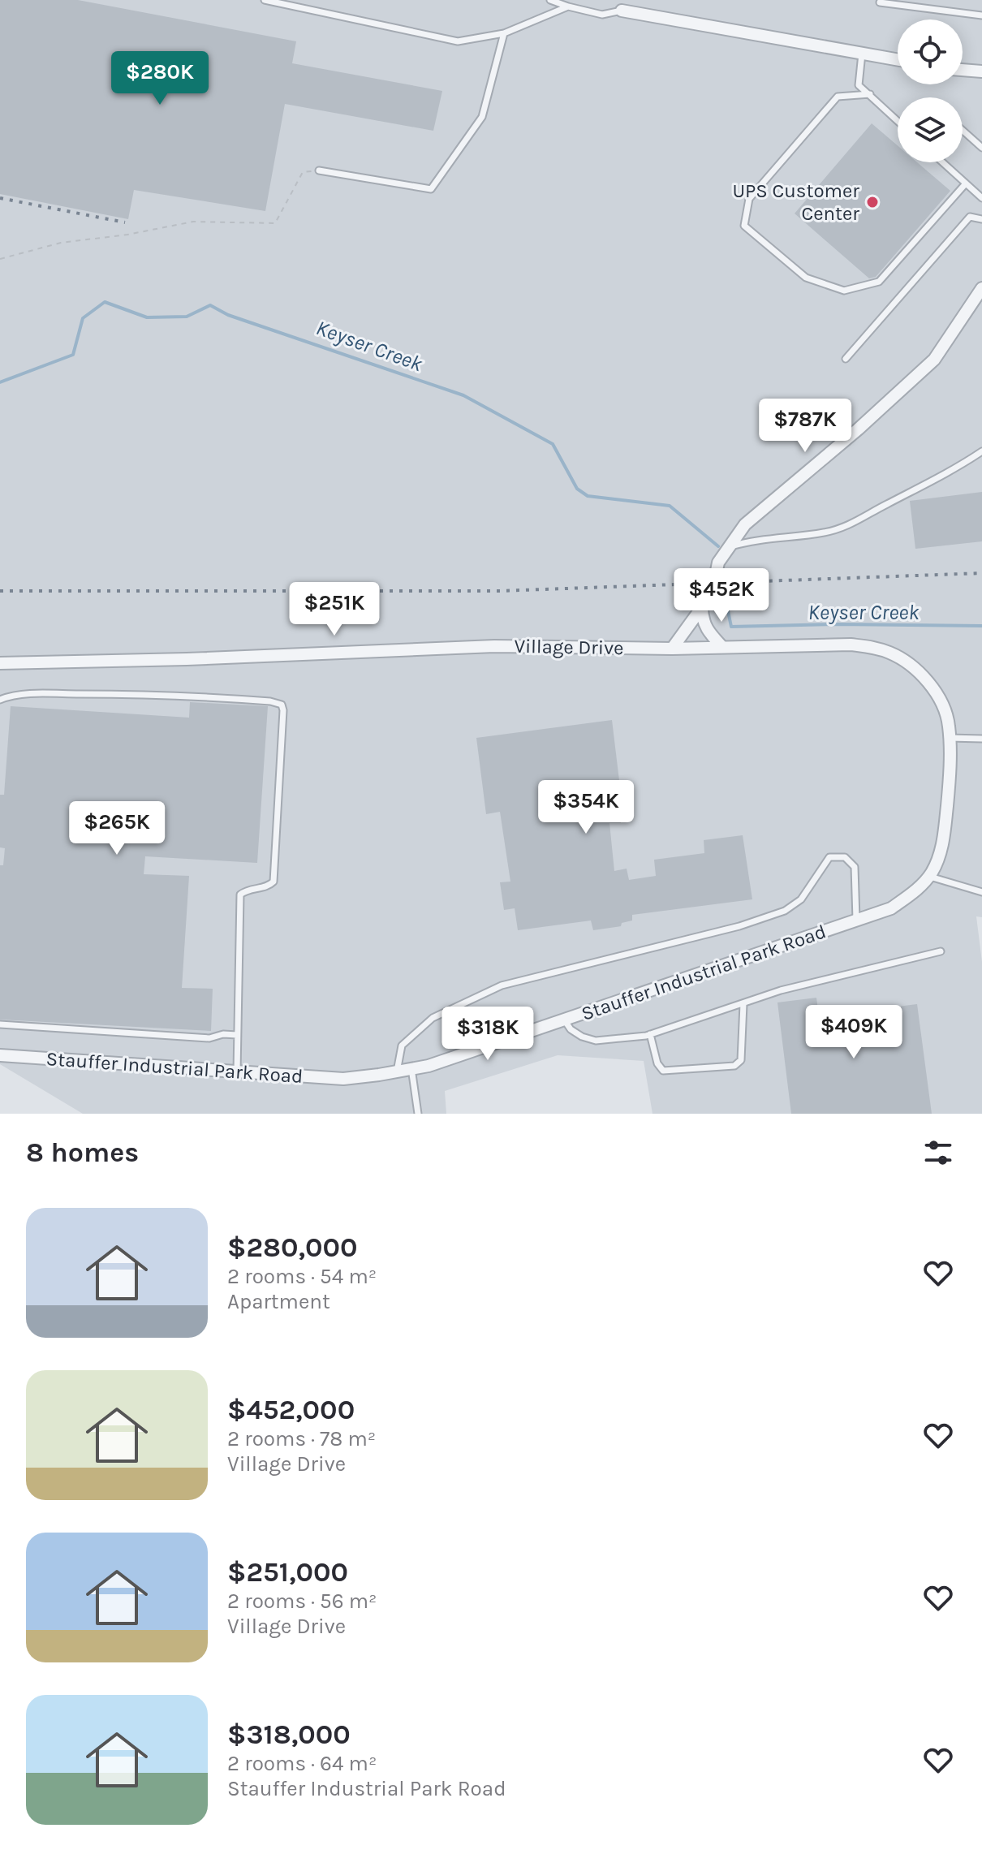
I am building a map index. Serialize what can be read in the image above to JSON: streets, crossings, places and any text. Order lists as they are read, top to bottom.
{
  "streets": {
    "street": ["Village Drive", "Stauffer Industrial Park Road"]
  },
  "crossings": [
    ["Village Drive", "Stauffer Industrial Park Road"]
  ],
  "water": ["Keyser Creek"],
  "places": ["UPS Customer Center"],
  "page": {
    "price": [
      "$280K",
      "$787K",
      "$452K",
      "$251K",
      "$354K",
      "$265K",
      "$409K",
      "$318K"
    ],
    "heading": "8 homes",
    "list": [
      {
        "name": "$280,000",
        "note": "2 rooms · 54 m² · Apartment"
      },
      {
        "name": "$452,000",
        "note": "2 rooms · 78 m² · Village Drive"
      },
      {
        "name": "$251,000",
        "note": "2 rooms · 56 m² · Village Drive"
      },
      {
        "name": "$318,000",
        "note": "2 rooms · 64 m² · Stauffer Industrial Park Road"
      }
    ]
  }
}
